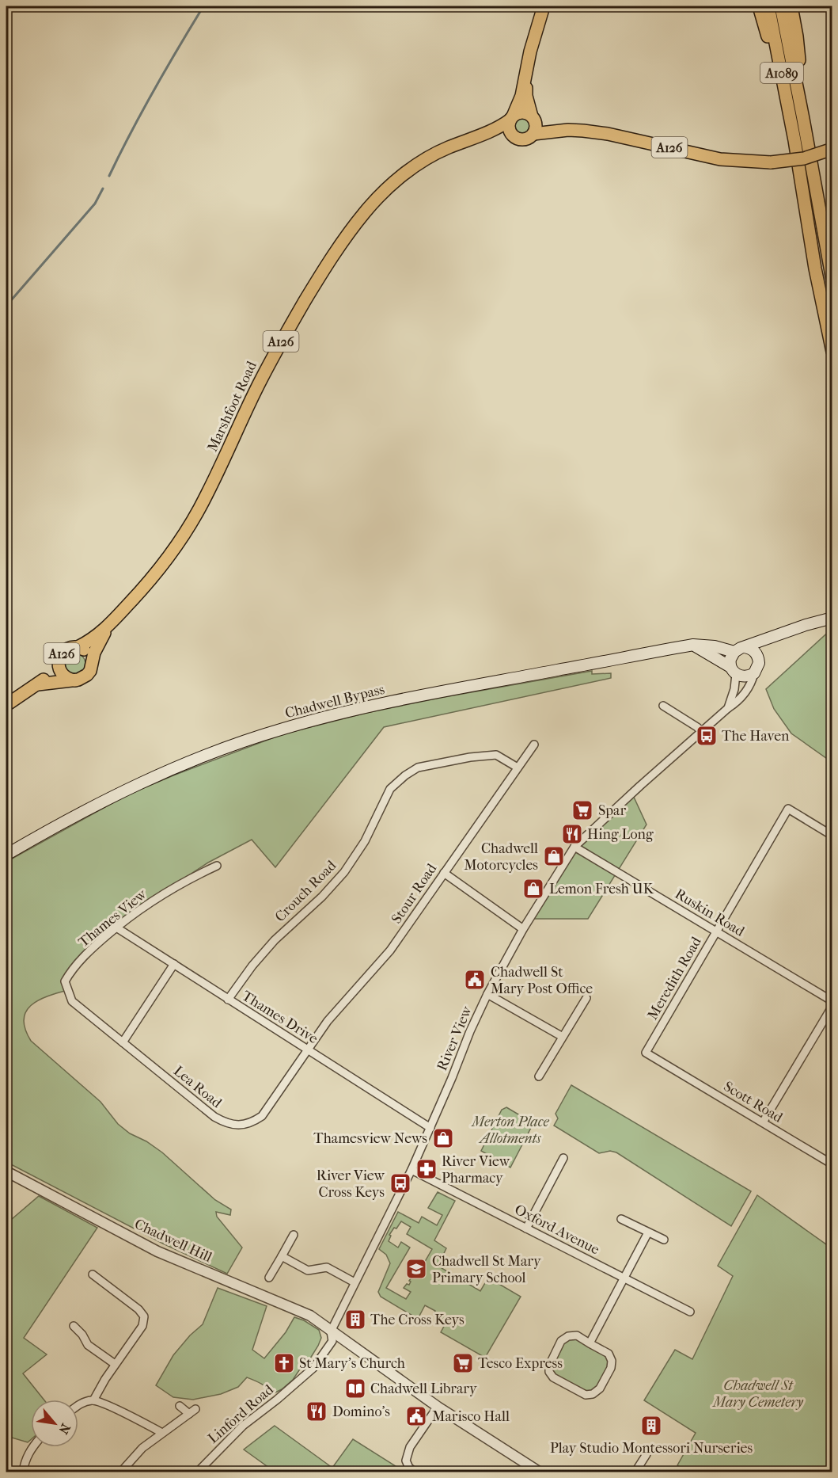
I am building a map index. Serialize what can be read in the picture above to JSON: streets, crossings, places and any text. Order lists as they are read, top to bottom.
{
  "streets": {
    "main road": [
      "A1089",
      "A126",
      "Marshfoot Road",
      "Chadwell Bypass"
    ],
    "street": [
      "Crouch Road",
      "Stour Road",
      "Ruskin Road",
      "Thames View",
      "Meredith Road",
      "Thames Drive",
      "River View",
      "Lea Road",
      "Scott Road",
      "Oxford Avenue",
      "Chadwell Hill",
      "Linford Road"
    ]
  },
  "crossings": [
    ["A126", "Marshfoot Road"],
    ["Chadwell Bypass", "River View"],
    ["Crouch Road", "Stour Road"],
    ["Crouch Road", "Thames Drive"],
    ["Stour Road", "Thames Drive"],
    ["Stour Road", "Lea Road"],
    ["Ruskin Road", "Meredith Road"],
    ["Ruskin Road", "River View"],
    ["Thames View", "Thames Drive"],
    ["Thames View", "Lea Road"],
    ["Meredith Road", "Scott Road"],
    ["Thames Drive", "River View"],
    ["Thames Drive", "Lea Road"],
    ["River View", "Oxford Avenue"],
    ["River View", "Chadwell Hill"],
    ["River View", "Linford Road"],
    ["Chadwell Hill", "Linford Road"]
  ],
  "parks": ["Merton Place Allotments", "Chadwell St Mary Cemetery"],
  "places": {
    "bus stop": ["The Haven", "River View Cross Keys"],
    "supermarket": ["Spar", "Tesco Express"],
    "restaurant": ["Hing Long", "Domino's"],
    "shop": ["Chadwell Motorcycles", "Lemon Fresh UK", "Thamesview News"],
    "public building": ["Chadwell St Mary Post Office", "Marisco Hall"],
    "pharmacy": ["River View Pharmacy"],
    "school or university": ["Chadwell St Mary Primary School"],
    "building": ["The Cross Keys", "Play Studio Montessori Nurseries"],
    "church": ["St Mary's Church"],
    "library": ["Chadwell Library"]
  },
  "north": "bottom right"
}
